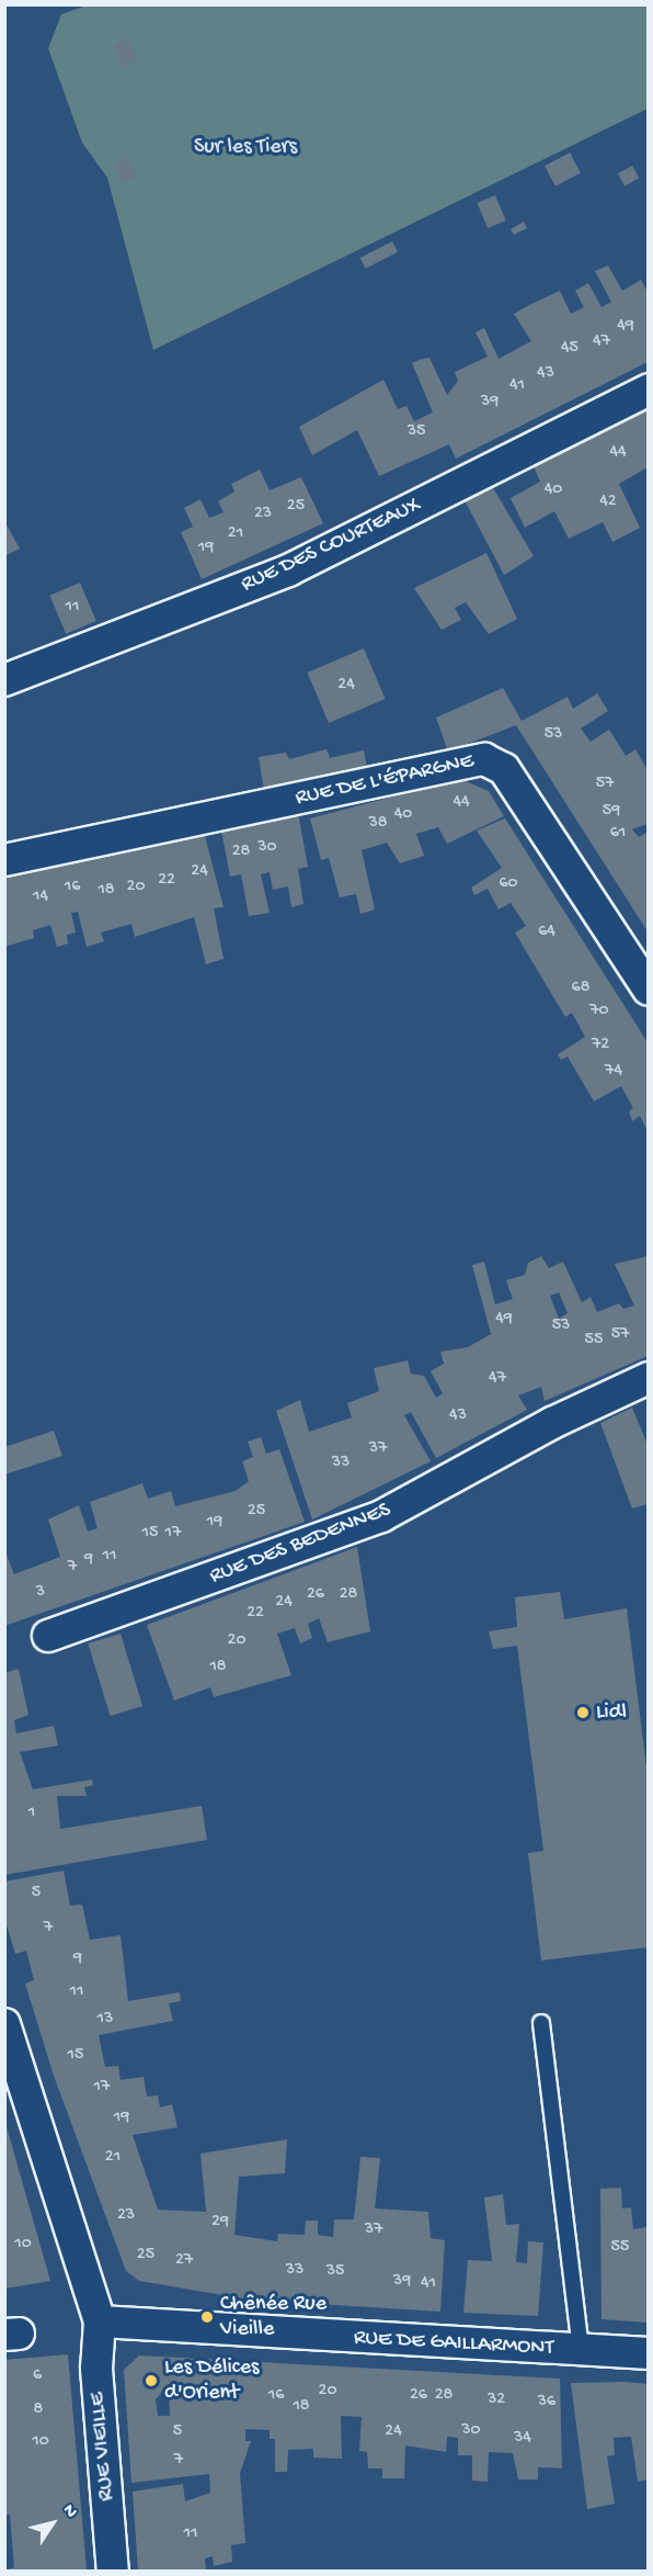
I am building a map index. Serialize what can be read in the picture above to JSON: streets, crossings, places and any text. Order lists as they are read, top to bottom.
{
  "streets": {
    "street": [
      "RUE DES COURTEAUX",
      "RUE DE L'ÉPARGNE",
      "RUE DES BEDENNES",
      "RUE DE GAILLARMONT",
      "RUE VIEILLE"
    ]
  },
  "crossings": [
    ["RUE DE GAILLARMONT", "RUE VIEILLE"]
  ],
  "parks": ["Sur les Tiers"],
  "places": ["Lidl", "Chênée Rue Vieille", "Les Délices d'Orient"],
  "house_numbers": [
    "49",
    "47",
    "45",
    "43",
    "41",
    "39",
    "35",
    "44",
    "40",
    "42",
    "25",
    "23",
    "21",
    "19",
    "11",
    "24",
    "53",
    "57",
    "44",
    "59",
    "40",
    "38",
    "61",
    "30",
    "28",
    "24",
    "22",
    "60",
    "16",
    "20",
    "18",
    "14",
    "64",
    "68",
    "70",
    "72",
    "74",
    "49",
    "53",
    "57",
    "55",
    "47",
    "43",
    "37",
    "33",
    "25",
    "19",
    "15",
    "17",
    "11",
    "9",
    "7",
    "3",
    "26",
    "28",
    "24",
    "22",
    "20",
    "18",
    "1",
    "5",
    "7",
    "9",
    "11",
    "13",
    "15",
    "17",
    "19",
    "21",
    "23",
    "29",
    "37",
    "10",
    "55",
    "25",
    "27",
    "33",
    "35",
    "39",
    "41",
    "6",
    "20",
    "16",
    "26",
    "28",
    "32",
    "36",
    "18",
    "8",
    "30",
    "5",
    "24",
    "34",
    "10",
    "7",
    "11"
  ],
  "north": "top right"
}
